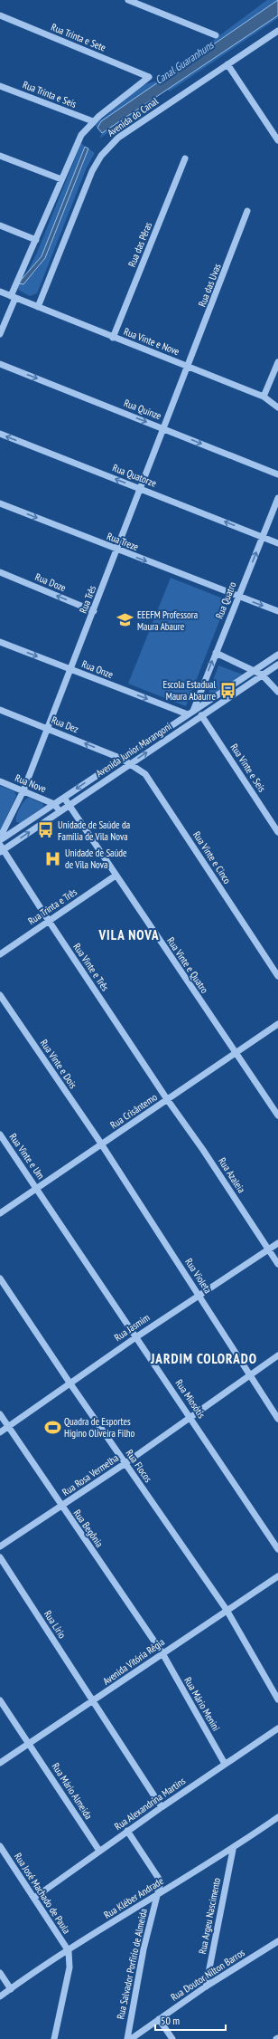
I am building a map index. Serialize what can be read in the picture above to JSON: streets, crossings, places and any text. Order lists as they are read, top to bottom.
{
  "streets": {
    "street": [
      "Rua Trinta e Sete",
      "Rua Trinta e Seis",
      "Avenida do Canal",
      "Rua das Pêras",
      "Rua das Uvas",
      "Rua Vinte e Nove",
      "Rua Quinze",
      "Rua Quatorze",
      "Rua Treze",
      "Rua Doze",
      "Rua Três",
      "Rua Quatro",
      "Rua Onze",
      "Rua Dez",
      "Avenida Junior Marangoni",
      "Rua Vinte e Seis",
      "Rua Nove",
      "Rua Vinte e Cinco",
      "Rua Trinta e Três",
      "Rua Vinte e Quatro",
      "Rua Vinte e Três",
      "Rua Vinte e Dois",
      "Rua Crisântemo",
      "Rua Vinte e Um",
      "Rua Azaleia",
      "Rua Violeta",
      "Rua Jasmim",
      "Rua Miosótis",
      "Rua Flocos",
      "Rua Rosa Vermelha",
      "Rua Begônia",
      "Rua Lírio",
      "Avenida Vitória Régia",
      "Rua Mário Menini",
      "Rua Mário Almeida",
      "Rua Alexandrina Martins",
      "Rua José Machado de Paula",
      "Rua Kléber Andrade",
      "Rua Argeu Nascimento",
      "Rua Salvador Porfírio de Almeida",
      "Rua Doutor Nilton Barros"
    ]
  },
  "crossings": [
    ["Rua Trinta e Sete", "Avenida do Canal"],
    ["Rua Trinta e Seis", "Avenida do Canal"],
    ["Avenida do Canal", "Rua Vinte e Nove"],
    ["Rua das Pêras", "Rua Vinte e Nove"],
    ["Rua das Uvas", "Rua Vinte e Nove"],
    ["Rua das Uvas", "Rua Três"],
    ["Rua Vinte e Nove", "Rua Três"],
    ["Rua Quinze", "Rua Três"],
    ["Rua Quatorze", "Rua Três"],
    ["Rua Quatorze", "Rua Quatro"],
    ["Rua Treze", "Rua Três"],
    ["Rua Treze", "Rua Quatro"],
    ["Rua Doze", "Rua Três"],
    ["Rua Três", "Rua Onze"],
    ["Rua Três", "Rua Dez"],
    ["Rua Três", "Avenida Junior Marangoni"],
    ["Rua Três", "Rua Nove"],
    ["Rua Quatro", "Rua Onze"],
    ["Rua Quatro", "Avenida Junior Marangoni"],
    ["Rua Onze", "Avenida Junior Marangoni"],
    ["Rua Dez", "Avenida Junior Marangoni"],
    ["Rua Dez", "Rua Vinte e Cinco"],
    ["Avenida Junior Marangoni", "Rua Vinte e Seis"],
    ["Avenida Junior Marangoni", "Rua Nove"],
    ["Avenida Junior Marangoni", "Rua Vinte e Cinco"],
    ["Avenida Junior Marangoni", "Rua Vinte e Quatro"],
    ["Avenida Junior Marangoni", "Rua Vinte e Três"],
    ["Rua Trinta e Três", "Rua Vinte e Quatro"],
    ["Rua Trinta e Três", "Rua Vinte e Três"],
    ["Rua Vinte e Quatro", "Rua Crisântemo"],
    ["Rua Vinte e Três", "Rua Crisântemo"],
    ["Rua Vinte e Três", "Rua Azaleia"],
    ["Rua Vinte e Dois", "Rua Crisântemo"],
    ["Rua Vinte e Dois", "Rua Violeta"],
    ["Rua Crisântemo", "Rua Vinte e Um"],
    ["Rua Crisântemo", "Rua Azaleia"],
    ["Rua Crisântemo", "Rua Violeta"],
    ["Rua Crisântemo", "Rua Miosótis"],
    ["Rua Vinte e Um", "Rua Miosótis"],
    ["Rua Azaleia", "Rua Jasmim"],
    ["Rua Violeta", "Rua Jasmim"],
    ["Rua Violeta", "Rua Rosa Vermelha"],
    ["Rua Jasmim", "Rua Miosótis"],
    ["Rua Jasmim", "Rua Flocos"],
    ["Rua Jasmim", "Rua Begônia"],
    ["Rua Miosótis", "Rua Rosa Vermelha"],
    ["Rua Flocos", "Rua Rosa Vermelha"],
    ["Rua Flocos", "Avenida Vitória Régia"],
    ["Rua Rosa Vermelha", "Rua Begônia"],
    ["Rua Begônia", "Avenida Vitória Régia"],
    ["Rua Begônia", "Rua Mário Menini"],
    ["Rua Lírio", "Avenida Vitória Régia"],
    ["Rua Lírio", "Rua Alexandrina Martins"],
    ["Avenida Vitória Régia", "Rua Mário Menini"],
    ["Avenida Vitória Régia", "Rua Mário Almeida"],
    ["Rua Mário Menini", "Rua Alexandrina Martins"],
    ["Rua Mário Almeida", "Rua Alexandrina Martins"],
    ["Rua Alexandrina Martins", "Rua José Machado de Paula"],
    ["Rua Alexandrina Martins", "Rua Salvador Porfírio de Almeida"],
    ["Rua José Machado de Paula", "Rua Kléber Andrade"],
    ["Rua Kléber Andrade", "Rua Argeu Nascimento"],
    ["Rua Kléber Andrade", "Rua Salvador Porfírio de Almeida"],
    ["Rua Argeu Nascimento", "Rua Doutor Nilton Barros"]
  ],
  "one_way": [
    "Rua Quinze",
    "Rua Quatorze",
    "Rua Treze",
    "Rua Doze",
    "Rua Quatro",
    "Rua Onze",
    "Rua Dez"
  ],
  "districts": ["VILA NOVA", "JARDIM COLORADO"],
  "water": ["Canal Guaranhuns"],
  "places": {
    "school or university": ["EEEFM Professora Maura Abaure"],
    "bus stop": ["Escola Estadual Maura Abaurre", "Unidade de Saúde da Família de Vila Nova"],
    "hospital": ["Unidade de Saúde de Vila Nova"],
    "sports": ["Quadra de Esportes Higino Oliveira Filho"]
  },
  "scale_bar": "50 m"
}
